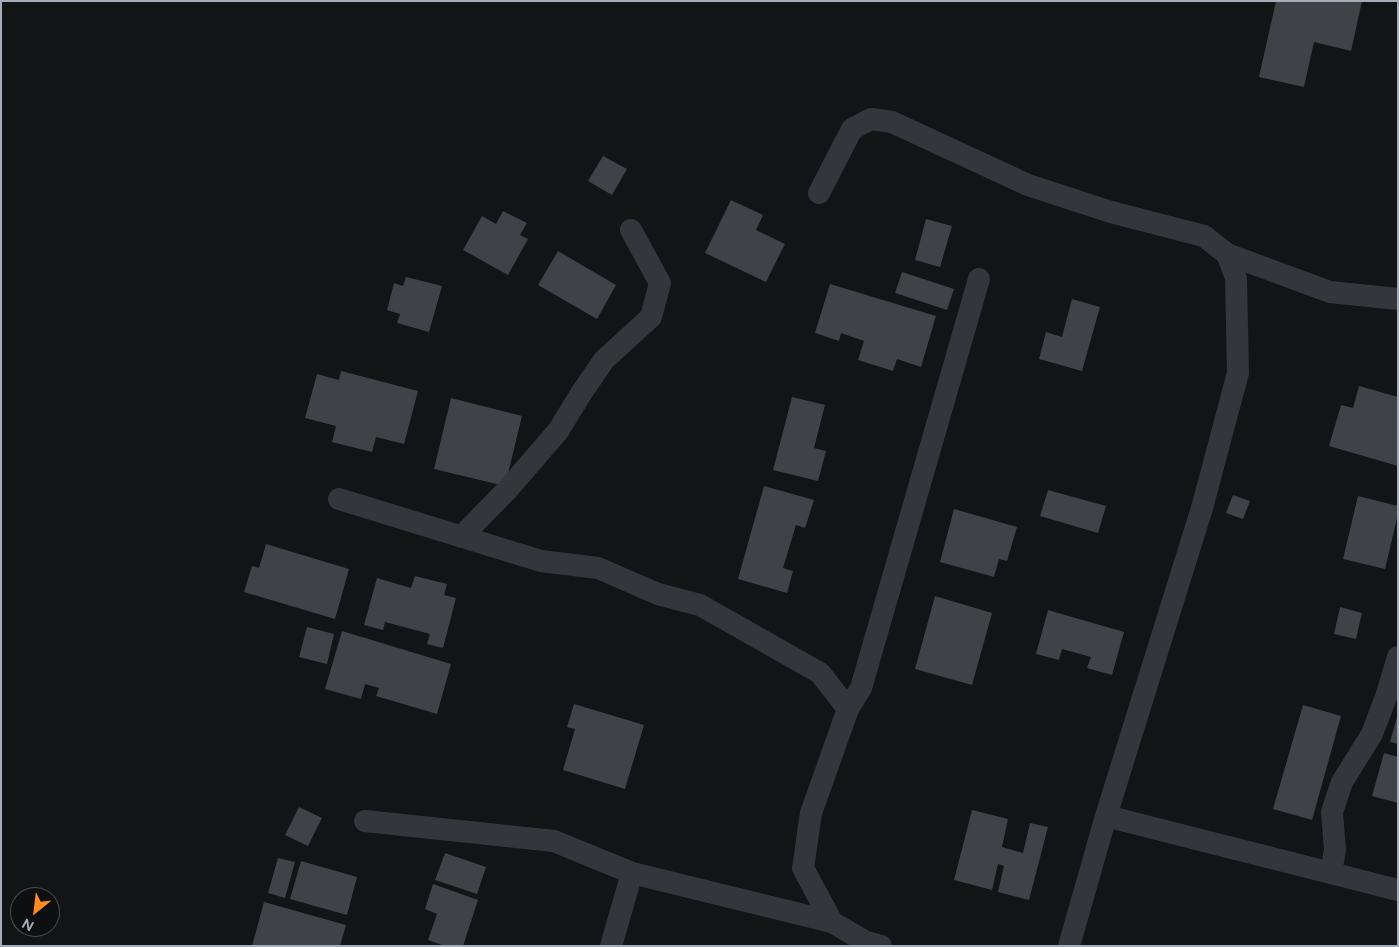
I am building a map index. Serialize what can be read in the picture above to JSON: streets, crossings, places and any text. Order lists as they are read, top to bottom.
{
  "north": "bottom left"
}
